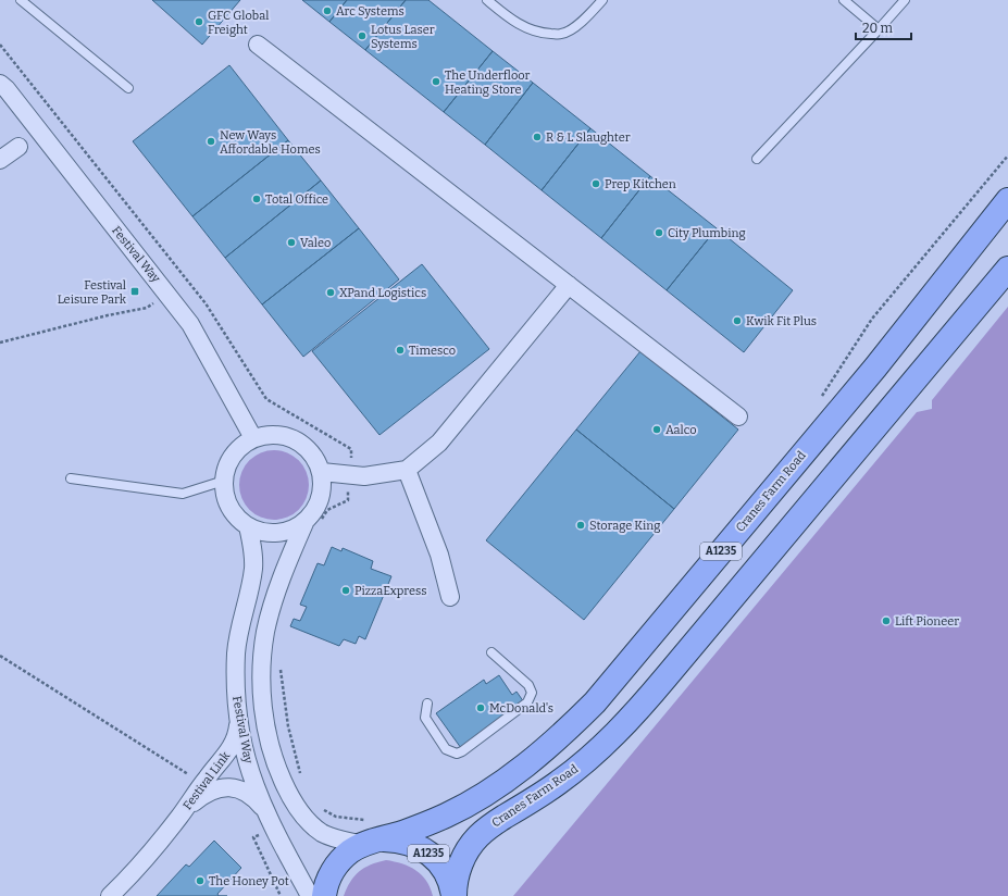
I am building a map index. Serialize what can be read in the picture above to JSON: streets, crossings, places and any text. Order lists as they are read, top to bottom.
{
  "streets": {
    "main road": ["Cranes Farm Road", "A1235"],
    "street": ["Festival Way", "Festival Link"]
  },
  "crossings": [
    ["Festival Way", "Cranes Farm Road"],
    ["Festival Way", "Festival Link"]
  ],
  "places": {
    "other": [
      "Arc Systems",
      "GFC Global Freight",
      "Lotus Laser Systems",
      "The Underfloor Heating Store",
      "R & L Slaughter",
      "New Ways Affordable Homes",
      "Prep Kitchen",
      "Total Office",
      "City Plumbing",
      "Valeo",
      "XPand Logistics",
      "Kwik Fit Plus",
      "Timesco",
      "Aalco",
      "Storage King",
      "PizzaExpress",
      "Lift Pioneer",
      "McDonald's",
      "The Honey Pot"
    ],
    "transit": ["Festival Leisure Park"]
  },
  "scale_bar": "20 m"
}
